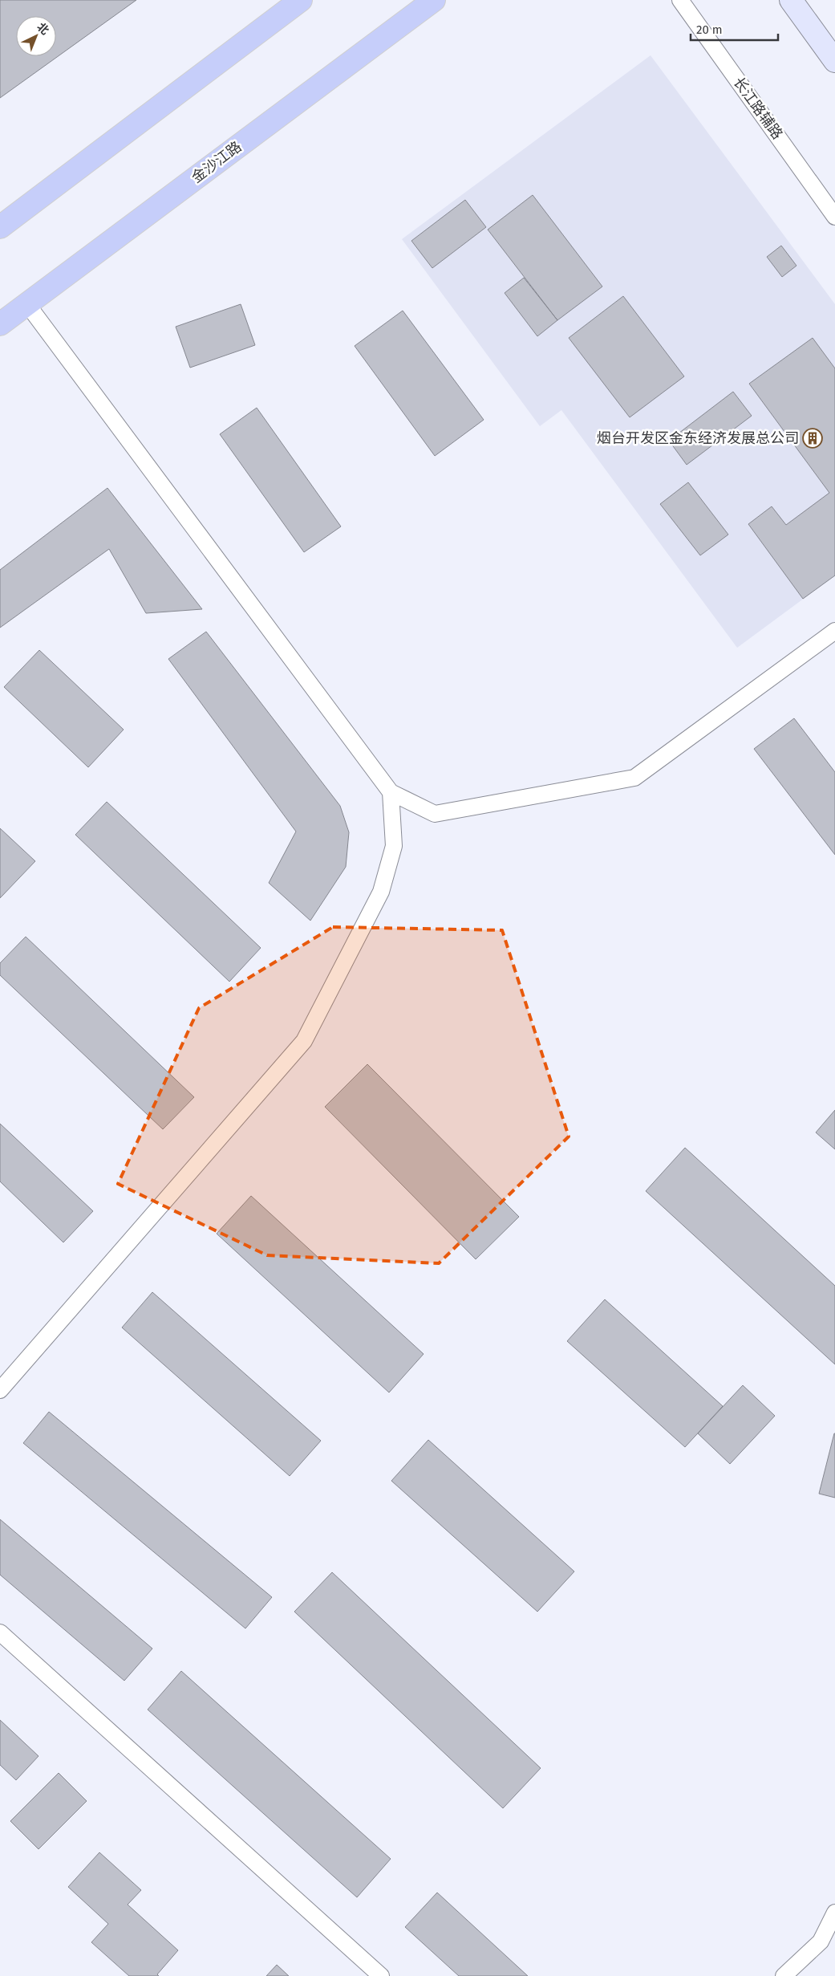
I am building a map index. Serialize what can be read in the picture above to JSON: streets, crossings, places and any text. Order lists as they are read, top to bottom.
{
  "streets": {
    "main road": ["金沙江路"],
    "lane": ["长江路辅路"]
  },
  "places": {
    "building": ["烟台开发区金东经济发展总公司"]
  },
  "scale_bar": "20 m",
  "north": "top right"
}
